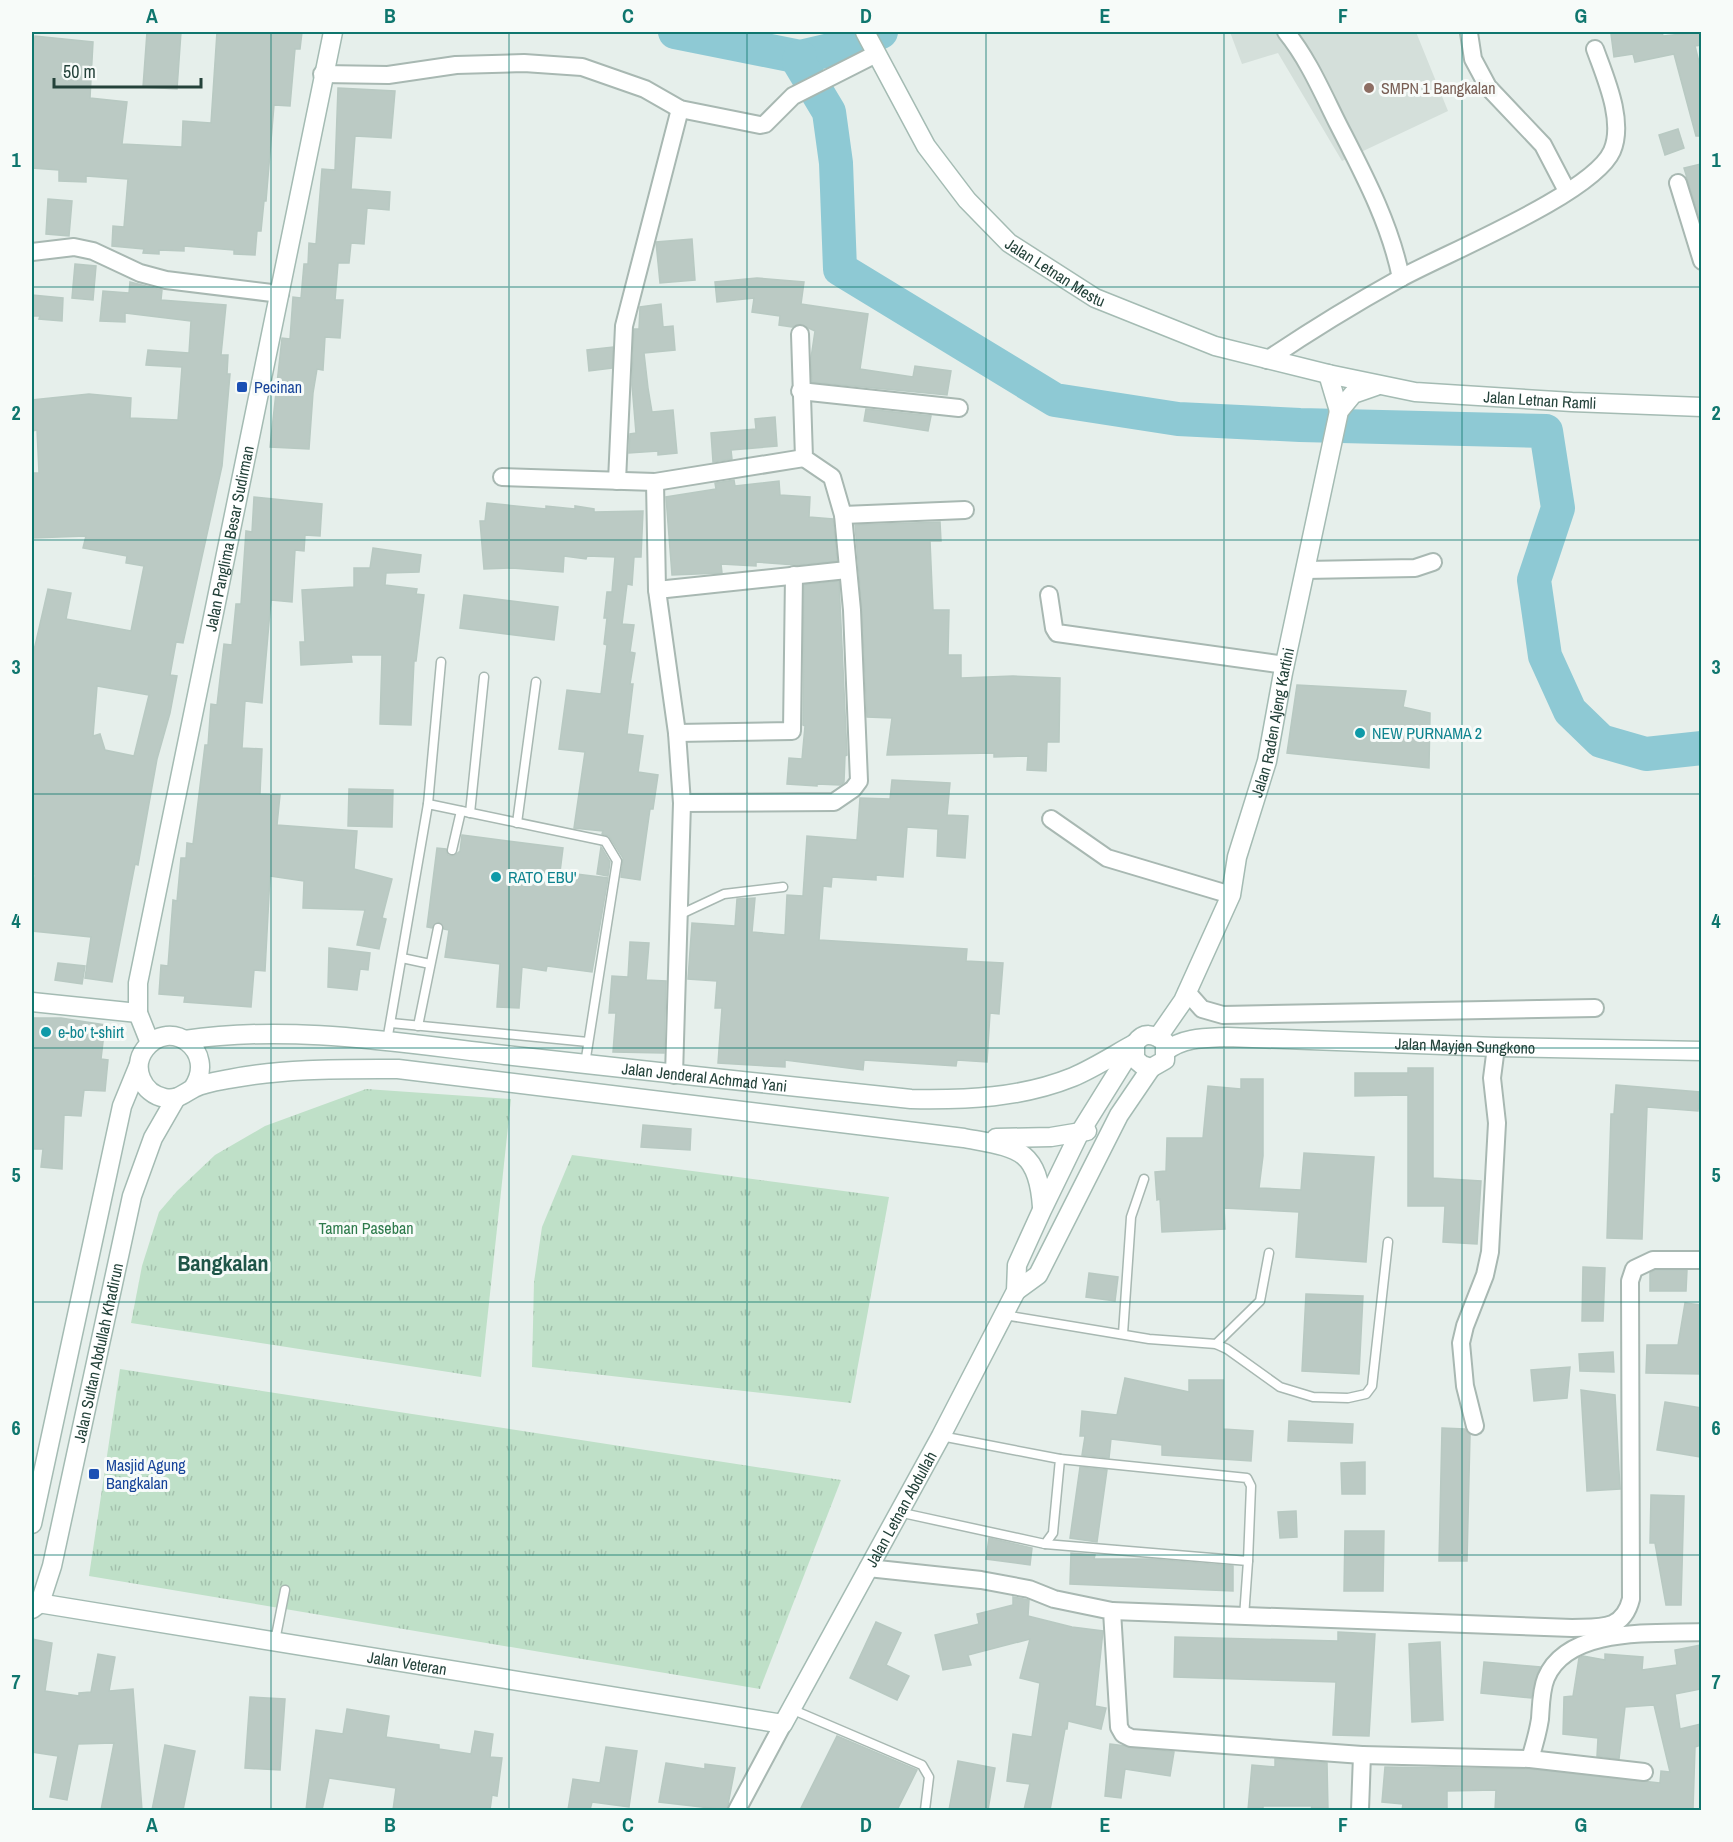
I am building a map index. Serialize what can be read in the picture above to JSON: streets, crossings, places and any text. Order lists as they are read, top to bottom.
{
  "streets": {
    "street": [
      "Jalan Letnan Mestu",
      "Jalan Letnan Ramli",
      "Jalan Panglima Besar Sudirman",
      "Jalan Raden Ajeng Kartini",
      "Jalan Mayjen Sungkono",
      "Jalan Jenderal Achmad Yani",
      "Jalan Sultan Abdullah Khadirun",
      "Jalan Letnan Abdullah",
      "Jalan Veteran"
    ]
  },
  "crossings": [
    ["Jalan Letnan Mestu", "Jalan Letnan Ramli"],
    ["Jalan Panglima Besar Sudirman", "Jalan Jenderal Achmad Yani"],
    ["Jalan Panglima Besar Sudirman", "Jalan Sultan Abdullah Khadirun"],
    ["Jalan Raden Ajeng Kartini", "Jalan Mayjen Sungkono"],
    ["Jalan Raden Ajeng Kartini", "Jalan Jenderal Achmad Yani"],
    ["Jalan Raden Ajeng Kartini", "Jalan Letnan Abdullah"],
    ["Jalan Mayjen Sungkono", "Jalan Jenderal Achmad Yani"],
    ["Jalan Mayjen Sungkono", "Jalan Letnan Abdullah"],
    ["Jalan Jenderal Achmad Yani", "Jalan Sultan Abdullah Khadirun"],
    ["Jalan Jenderal Achmad Yani", "Jalan Letnan Abdullah"],
    ["Jalan Sultan Abdullah Khadirun", "Jalan Veteran"],
    ["Jalan Letnan Abdullah", "Jalan Veteran"]
  ],
  "districts": ["Bangkalan"],
  "parks": ["Taman Paseban"],
  "places": {
    "other": [
      "SMPN 1 Bangkalan",
      "NEW PURNAMA 2",
      "RATO EBU'",
      "e-bo' t-shirt"
    ],
    "transit": ["Pecinan", "Masjid Agung Bangkalan"]
  },
  "scale_bar": "50 m",
  "grid": {
    "columns": [
      "A",
      "B",
      "C",
      "D",
      "E",
      "F",
      "G"
    ],
    "rows": [
      "1",
      "2",
      "3",
      "4",
      "5",
      "6",
      "7"
    ]
  }
}
